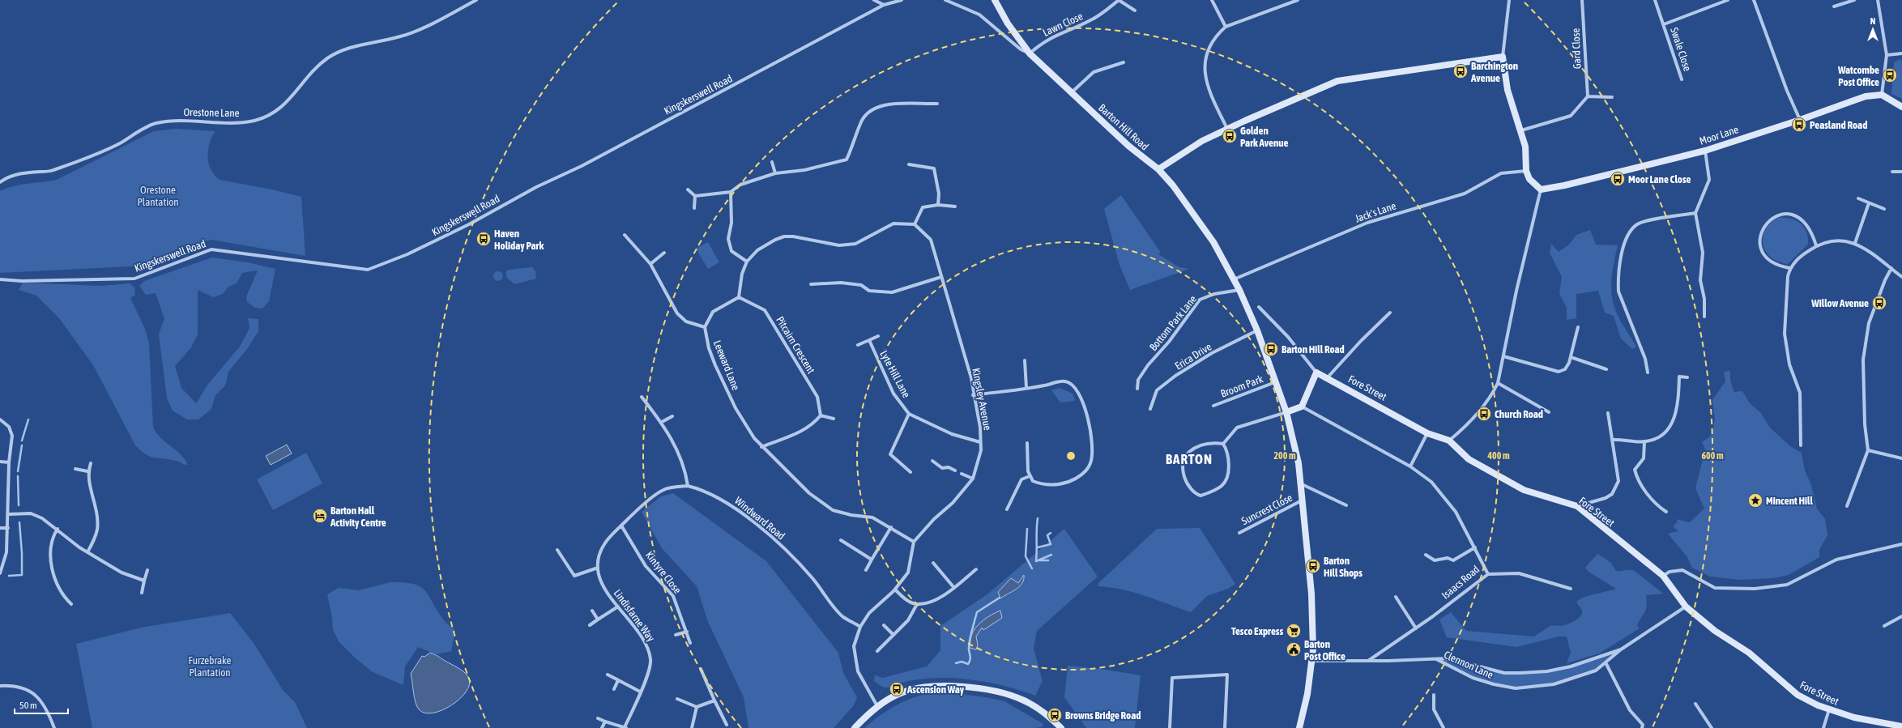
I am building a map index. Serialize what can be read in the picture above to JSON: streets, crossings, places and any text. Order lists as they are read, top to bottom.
{
  "streets": {
    "street": [
      "Lawn Close",
      "Gard Close",
      "Swale Close",
      "Kingskerswell Road",
      "Orestone Lane",
      "Barton Hill Road",
      "Moor Lane",
      "Jack's Lane",
      "Bottom Park Lane",
      "Pitcairn Crescent",
      "Erica Drive",
      "Leeward Lane",
      "Lyte Hill Lane",
      "Broom Park",
      "Fore Street",
      "Kingsley Avenue",
      "Suncrest Close",
      "Windward Road",
      "Kintyre Close",
      "Isaacs Road",
      "Lindisfarne Way",
      "Clennon Lane"
    ]
  },
  "crossings": [
    ["Lawn Close", "Barton Hill Road"],
    ["Barton Hill Road", "Jack's Lane"],
    ["Barton Hill Road", "Bottom Park Lane"],
    ["Barton Hill Road", "Erica Drive"],
    ["Barton Hill Road", "Broom Park"],
    ["Barton Hill Road", "Suncrest Close"],
    ["Barton Hill Road", "Clennon Lane"],
    ["Leeward Lane", "Kingsley Avenue"],
    ["Lyte Hill Lane", "Kingsley Avenue"],
    ["Fore Street", "Clennon Lane"],
    ["Windward Road", "Lindisfarne Way"],
    ["Kintyre Close", "Lindisfarne Way"],
    ["Isaacs Road", "Clennon Lane"]
  ],
  "districts": ["BARTON"],
  "parks": ["Orestone Plantation", "Furzebrake Plantation"],
  "places": {
    "bus stop": [
      "Barchington Avenue",
      "Watcombe Post Office",
      "Peasland Road",
      "Golden Park Avenue",
      "Moor Lane Close",
      "Haven Holiday Park",
      "Willow Avenue",
      "Barton Hill Road",
      "Church Road",
      "Barton Hill Shops",
      "Ascension Way",
      "Browns Bridge Road"
    ],
    "place": ["Mincent Hill"],
    "hotel": ["Barton Hall Activity Centre"],
    "supermarket": ["Tesco Express"],
    "public building": ["Barton Post Office"]
  },
  "scale_bar": "50 m",
  "north": "top",
  "rings": ["200 m", "400 m", "600 m"]
}
